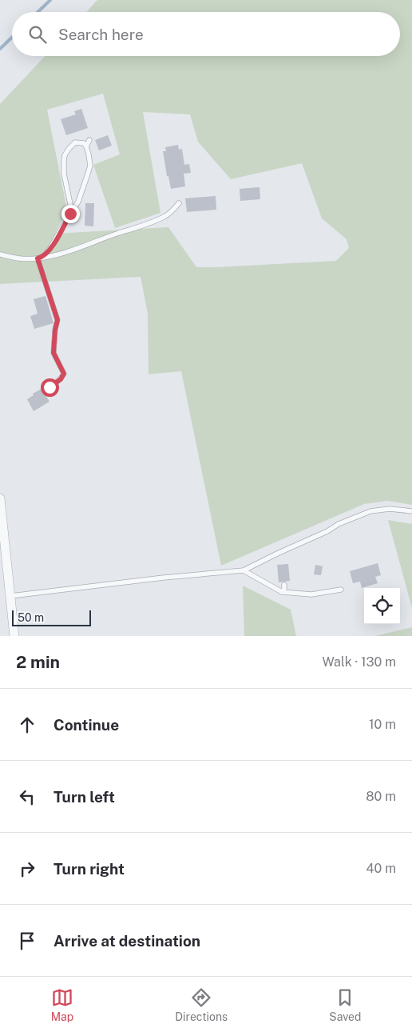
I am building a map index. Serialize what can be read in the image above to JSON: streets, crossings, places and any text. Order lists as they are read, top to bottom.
{
  "scale_bar": "50 m",
  "page": {
    "search": "Search here",
    "scale": "50 m",
    "heading": ["2 min", "Walk · 130 m"],
    "list": [
      ["Continue", "10 m"],
      ["Turn left", "80 m"],
      ["Turn right", "40 m"],
      "Arrive at destination"
    ],
    "nav": ["Map", "Directions", "Saved"]
  }
}
